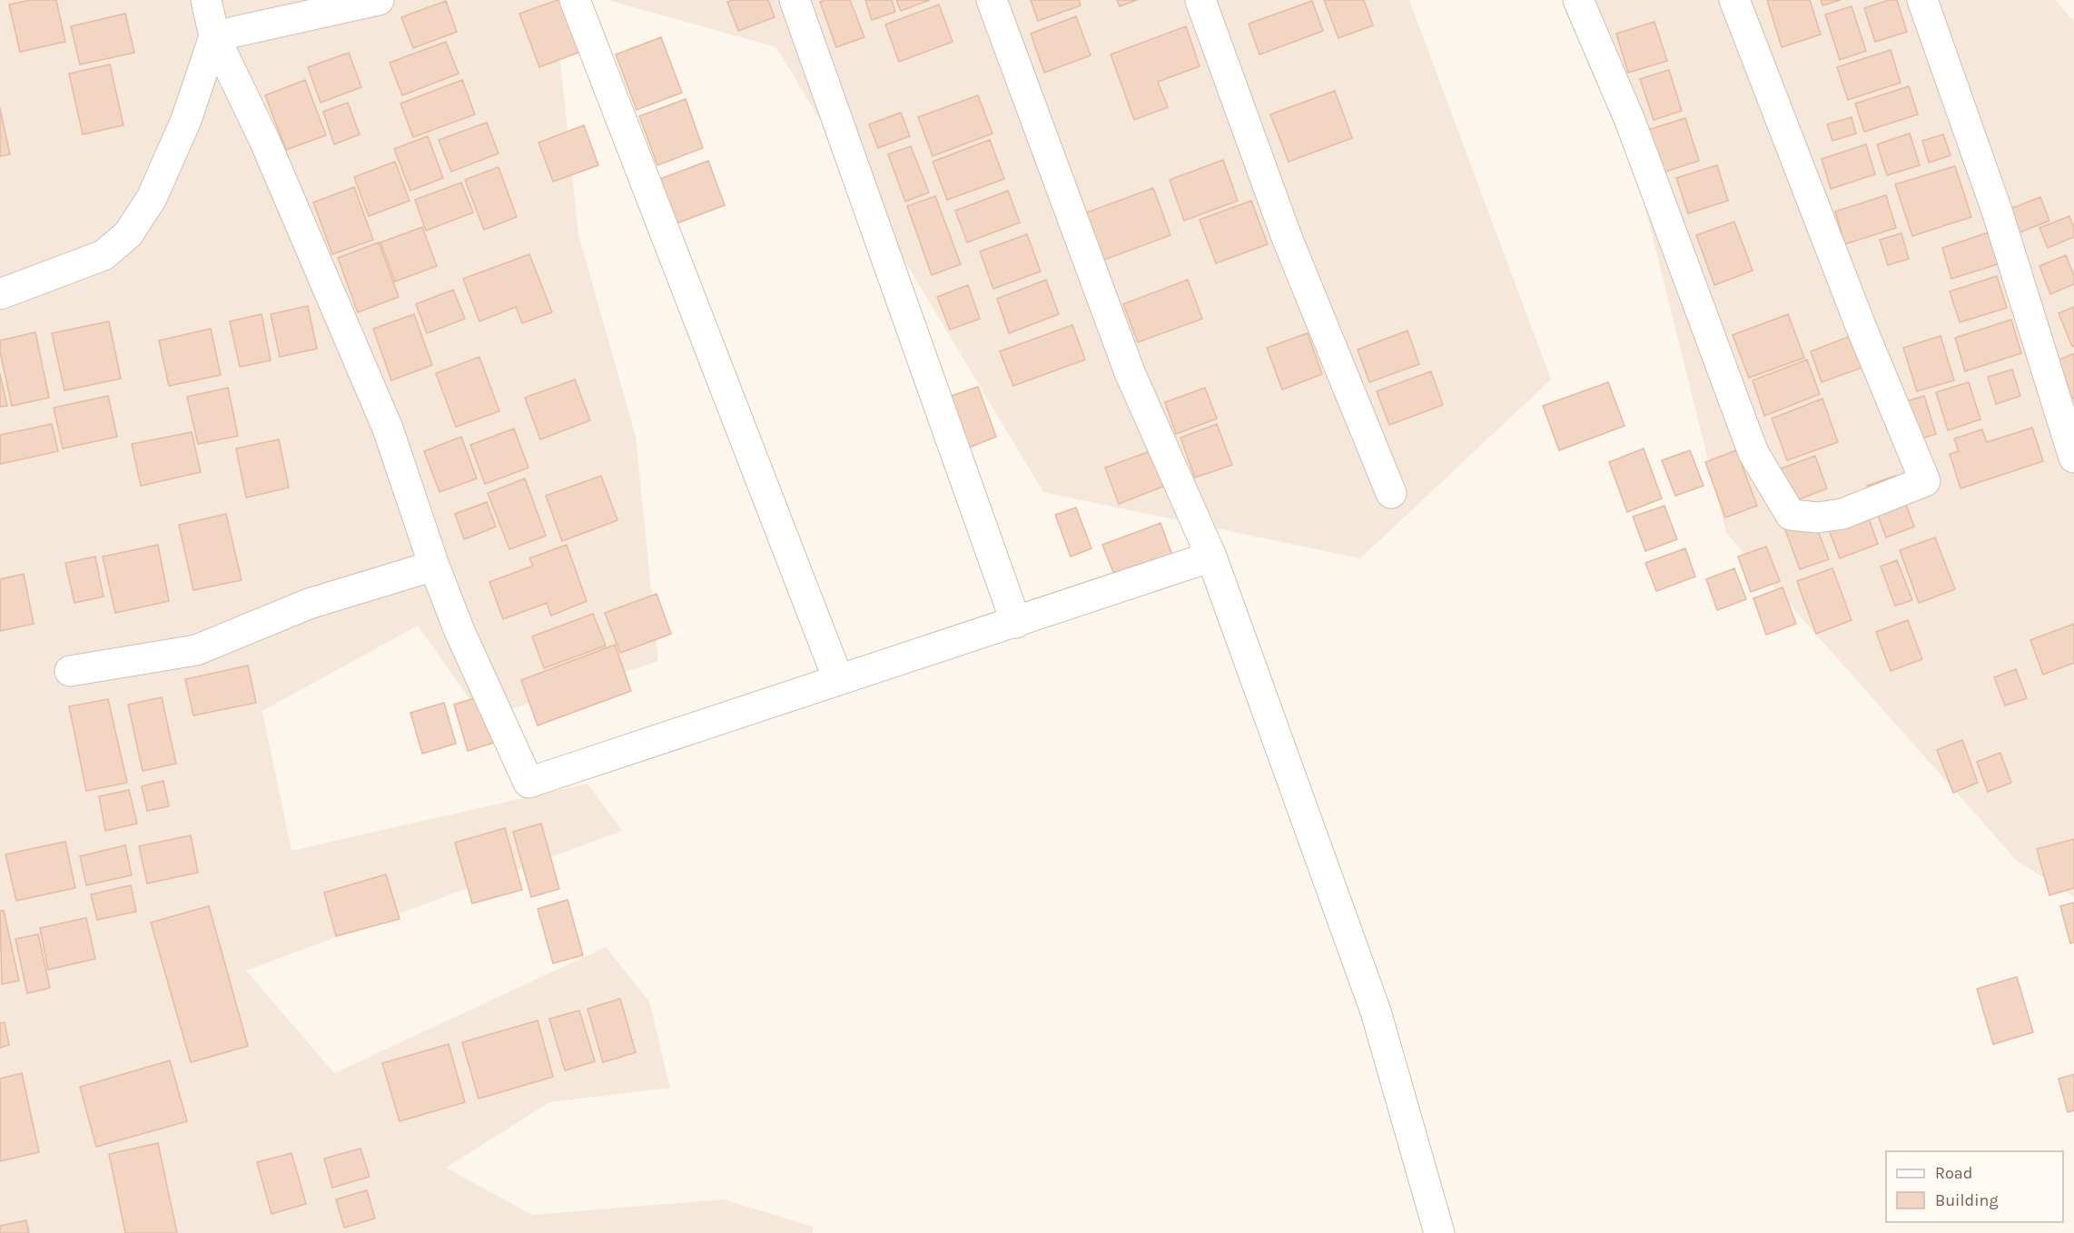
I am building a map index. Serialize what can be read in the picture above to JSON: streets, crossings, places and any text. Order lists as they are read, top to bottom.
{
  "legend": ["Road", "Building"]
}
